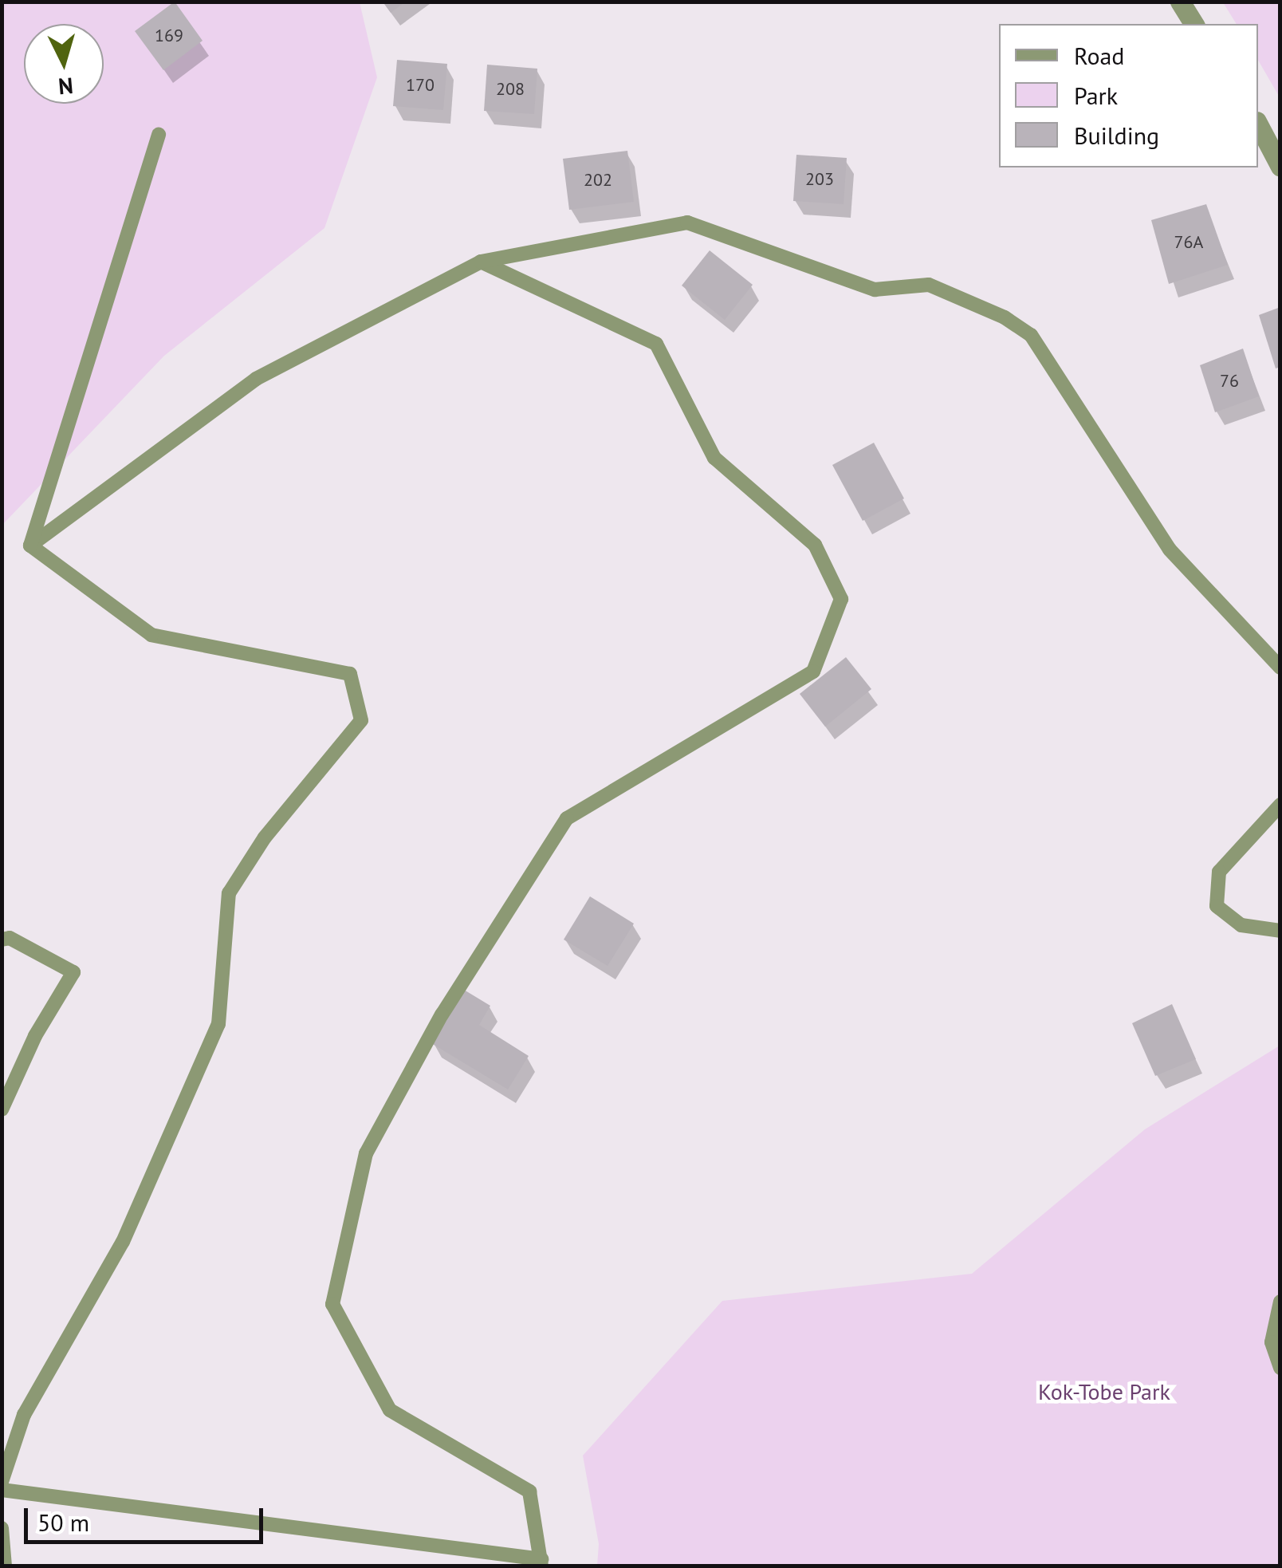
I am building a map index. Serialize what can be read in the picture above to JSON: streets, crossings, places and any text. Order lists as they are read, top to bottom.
{
  "parks": ["Kok-Tobe Park"],
  "house_numbers": [
    "169",
    "170",
    "208",
    "203",
    "202",
    "76А",
    "76"
  ],
  "legend": ["Road", "Park", "Building"],
  "scale_bar": "50 m",
  "north": "bottom"
}
